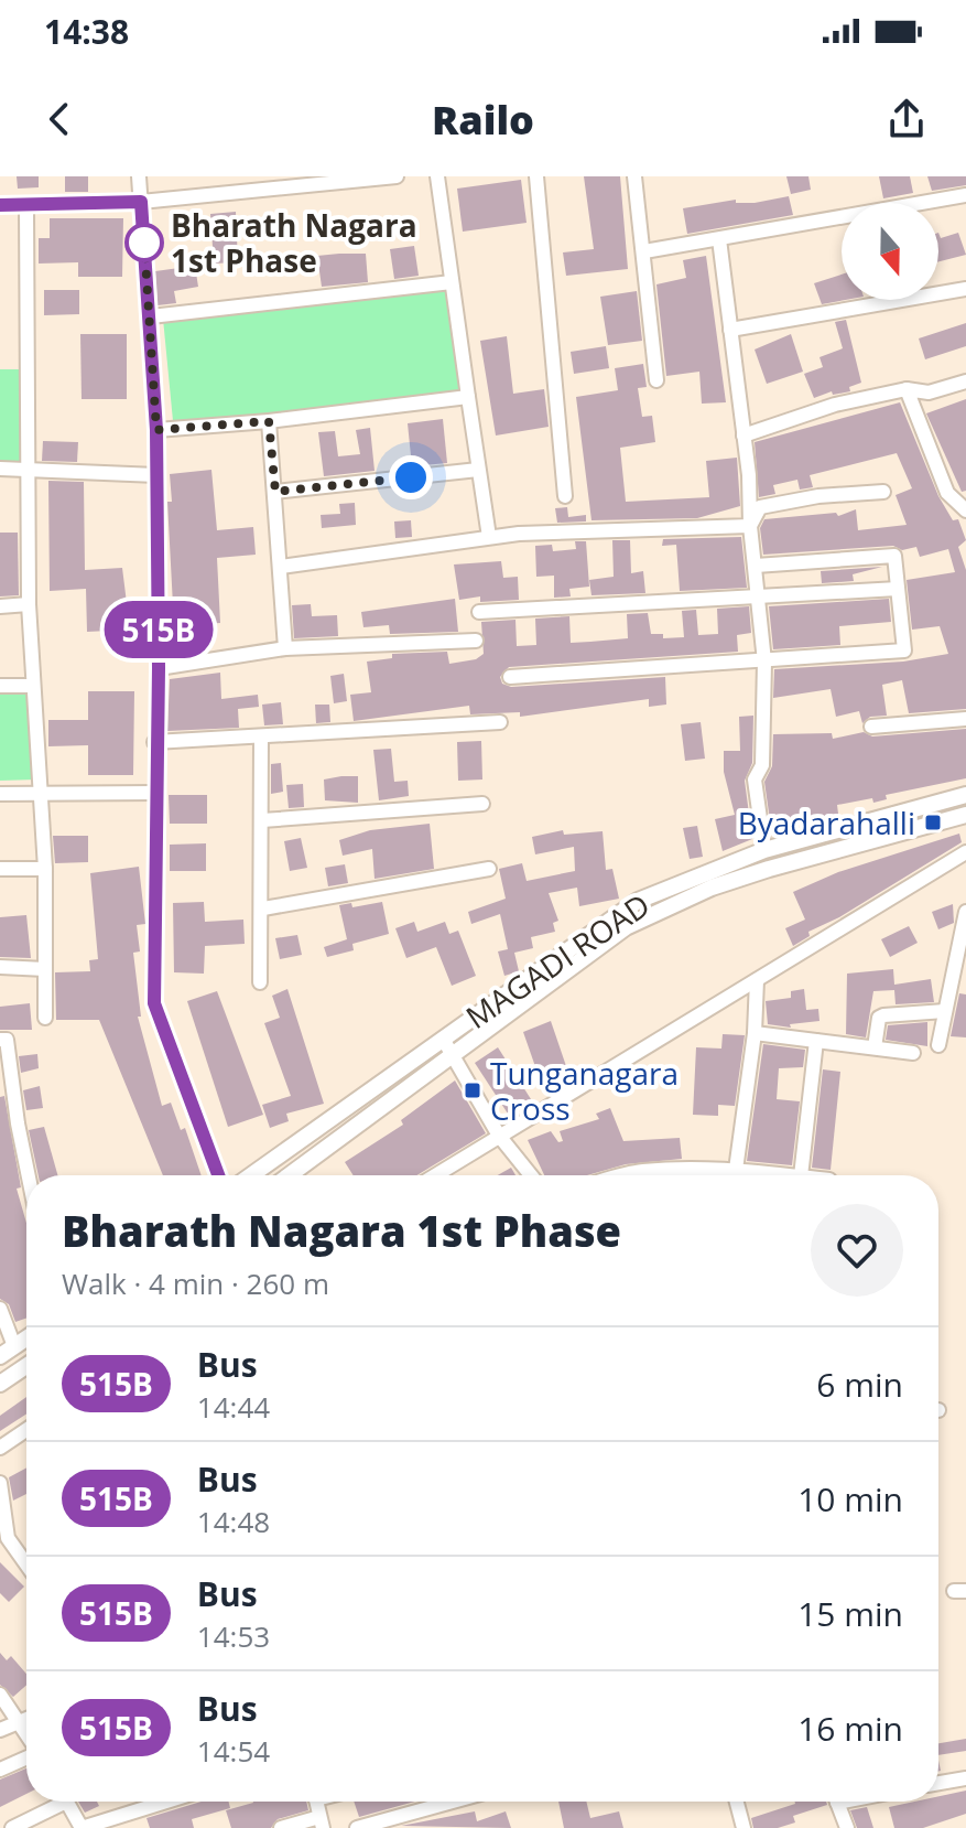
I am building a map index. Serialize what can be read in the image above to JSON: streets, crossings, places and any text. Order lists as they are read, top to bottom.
{
  "streets": {
    "main road": ["MAGADI ROAD"]
  },
  "places": {
    "other": ["Bharath Nagara 1st Phase"],
    "transit": ["Byadarahalli", "Tunganagara Cross"]
  },
  "lines": ["bus line 515B"],
  "north": "bottom",
  "page": {
    "status": "14:38",
    "header": "Railo",
    "on_map": "515B",
    "heading": ["Bharath Nagara 1st Phase", "Walk · 4 min · 260 m"],
    "list": [
      {
        "mark": "515B",
        "name": "Bus",
        "note": "14:44",
        "value": "6 min"
      },
      {
        "mark": "515B",
        "name": "Bus",
        "note": "14:48",
        "value": "10 min"
      },
      {
        "mark": "515B",
        "name": "Bus",
        "note": "14:53",
        "value": "15 min"
      },
      {
        "mark": "515B",
        "name": "Bus",
        "note": "14:54",
        "value": "16 min"
      }
    ]
  }
}
